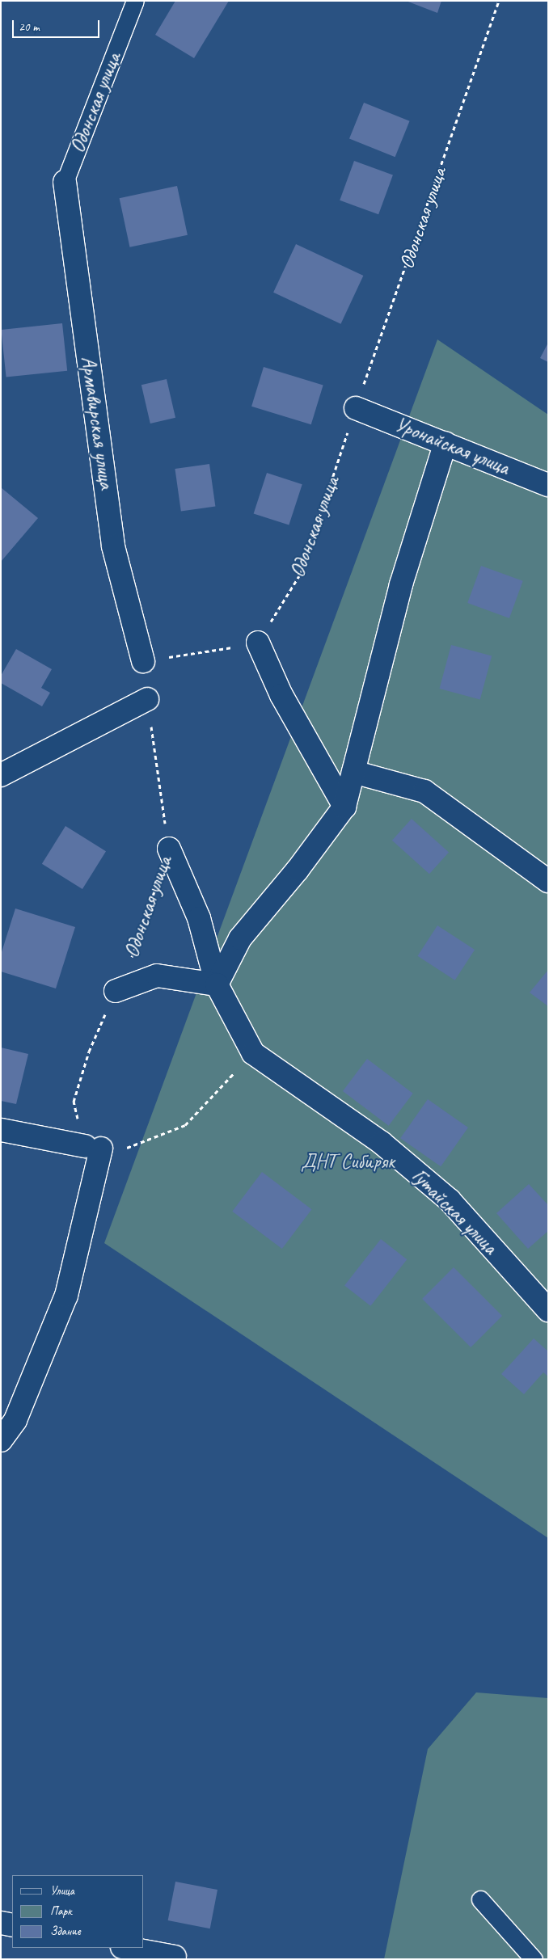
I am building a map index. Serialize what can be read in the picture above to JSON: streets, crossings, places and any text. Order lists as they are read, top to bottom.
{
  "streets": {
    "street": ["Армавирская улица", "Уронайская улица", "Гутайская улица"],
    "lane": ["Одонская улица"]
  },
  "crossings": [
    ["Одонская улица", "Армавирская улица"],
    ["Одонская улица", "Уронайская улица"]
  ],
  "parks": ["ДНТ Сибиряк"],
  "legend": ["Улица", "Парк", "Здание"],
  "scale_bar": "20 m"
}
